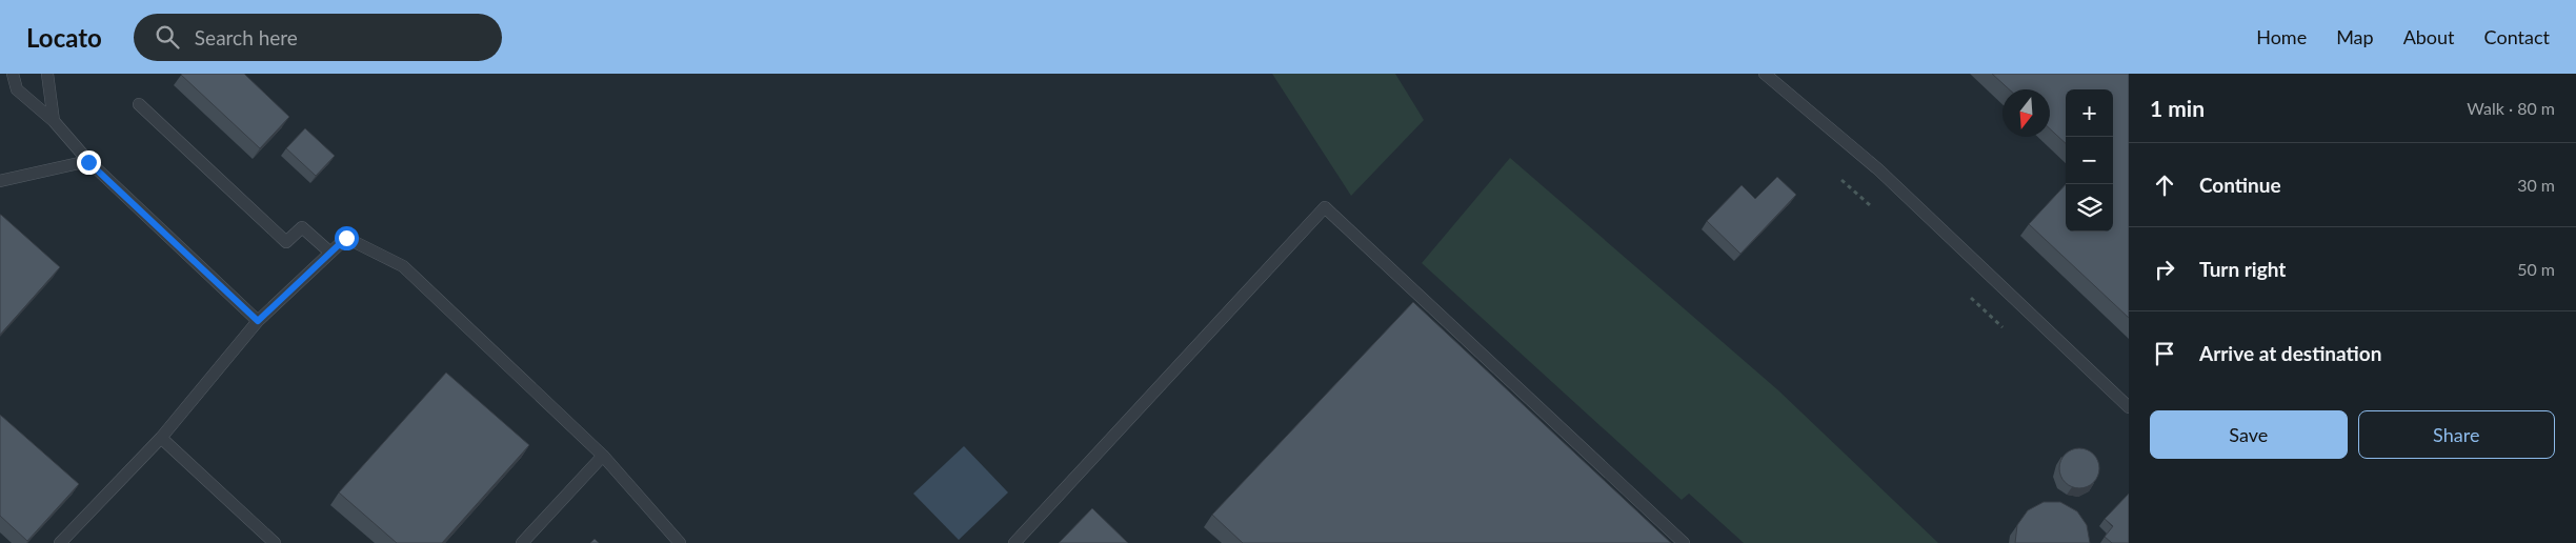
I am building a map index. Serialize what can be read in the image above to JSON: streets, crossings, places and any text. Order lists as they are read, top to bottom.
{
  "north": "bottom",
  "page": {
    "header": "Locato",
    "search": "Search here",
    "nav": [
      "Home",
      "Map",
      "About",
      "Contact"
    ],
    "heading": ["1 min", "Walk · 80 m"],
    "map_buttons": ["+", "−"],
    "list": [
      ["Continue", "30 m"],
      ["Turn right", "50 m"],
      "Arrive at destination"
    ],
    "buttons": ["Save", "Share"]
  }
}
